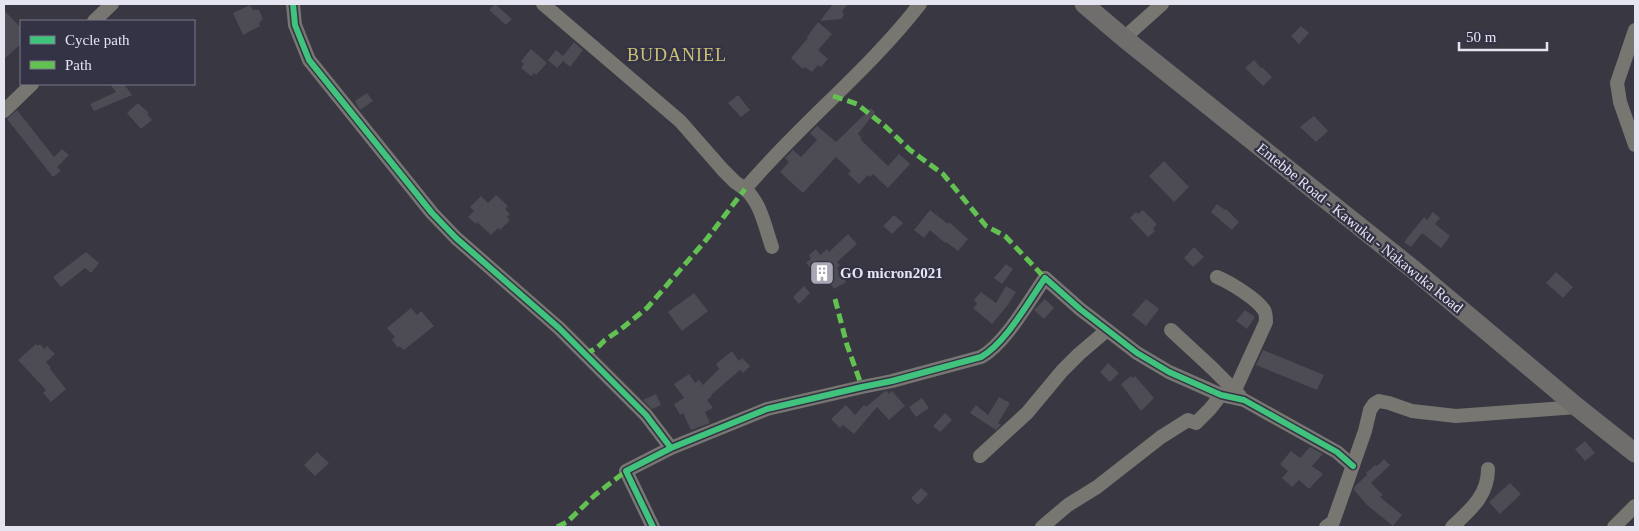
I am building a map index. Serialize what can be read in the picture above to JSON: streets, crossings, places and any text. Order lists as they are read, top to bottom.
{
  "streets": {
    "main road": ["Entebbe Road - Kawuku - Nakawuka Road"]
  },
  "districts": ["BUDANIEL"],
  "places": {
    "building": ["GO micron2021"]
  },
  "legend": ["Cycle path", "Path"],
  "scale_bar": "50 m"
}
